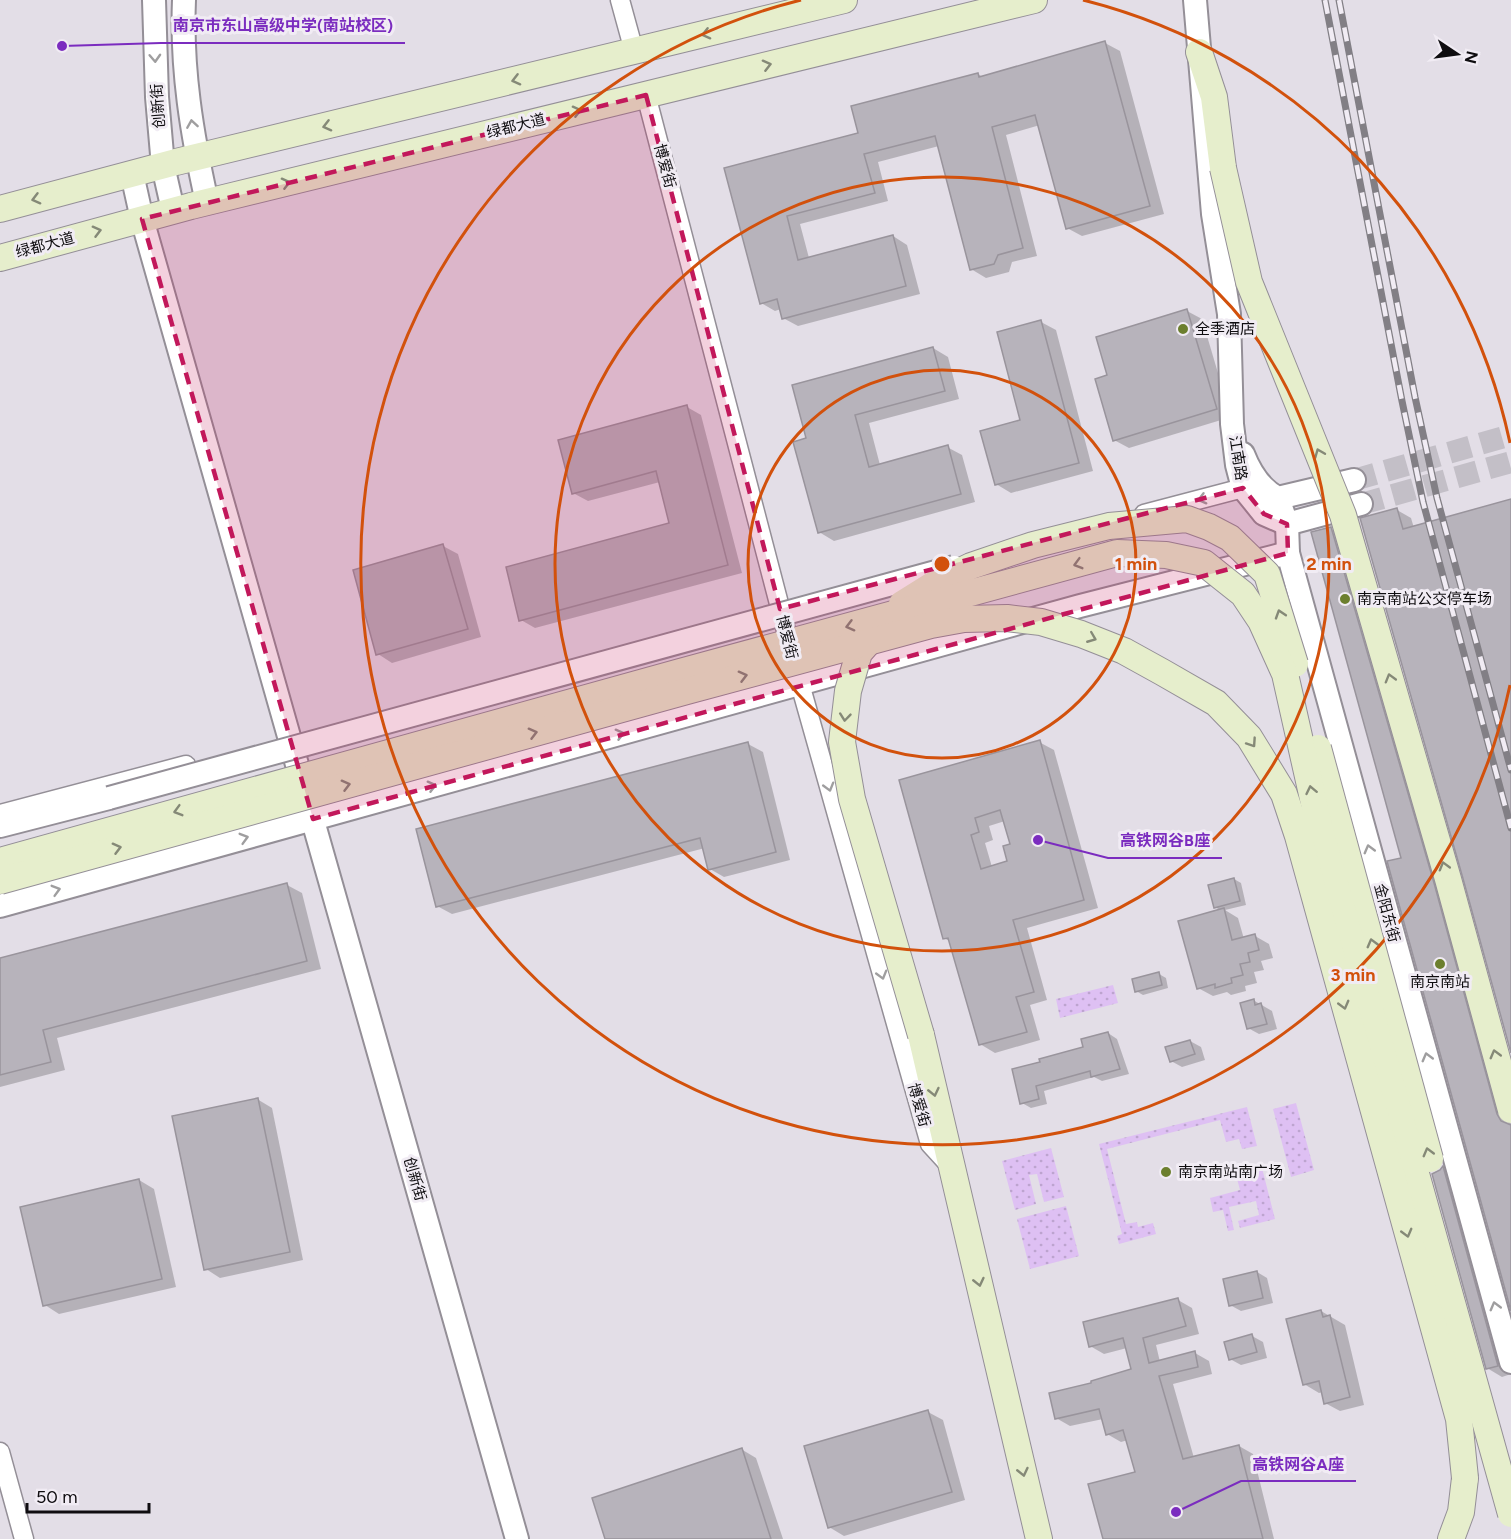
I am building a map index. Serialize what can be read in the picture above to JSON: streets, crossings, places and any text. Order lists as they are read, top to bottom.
{
  "streets": {
    "main road": ["绿都大道", "博爱街"],
    "street": ["创新街", "江南路", "金阳东街"]
  },
  "crossings": [
    ["创新街", "绿都大道"],
    ["绿都大道", "博爱街"],
    ["江南路", "金阳东街"]
  ],
  "one_way": ["金阳东街"],
  "places": [
    "南京市东山高级中学(南站校区)",
    "全季酒店",
    "南京南站公交停车场",
    "高铁网谷B座",
    "南京南站",
    "南京南站南广场",
    "高铁网谷A座"
  ],
  "scale_bar": "50 m",
  "north": "right",
  "rings": ["1 min", "2 min", "3 min"]
}
